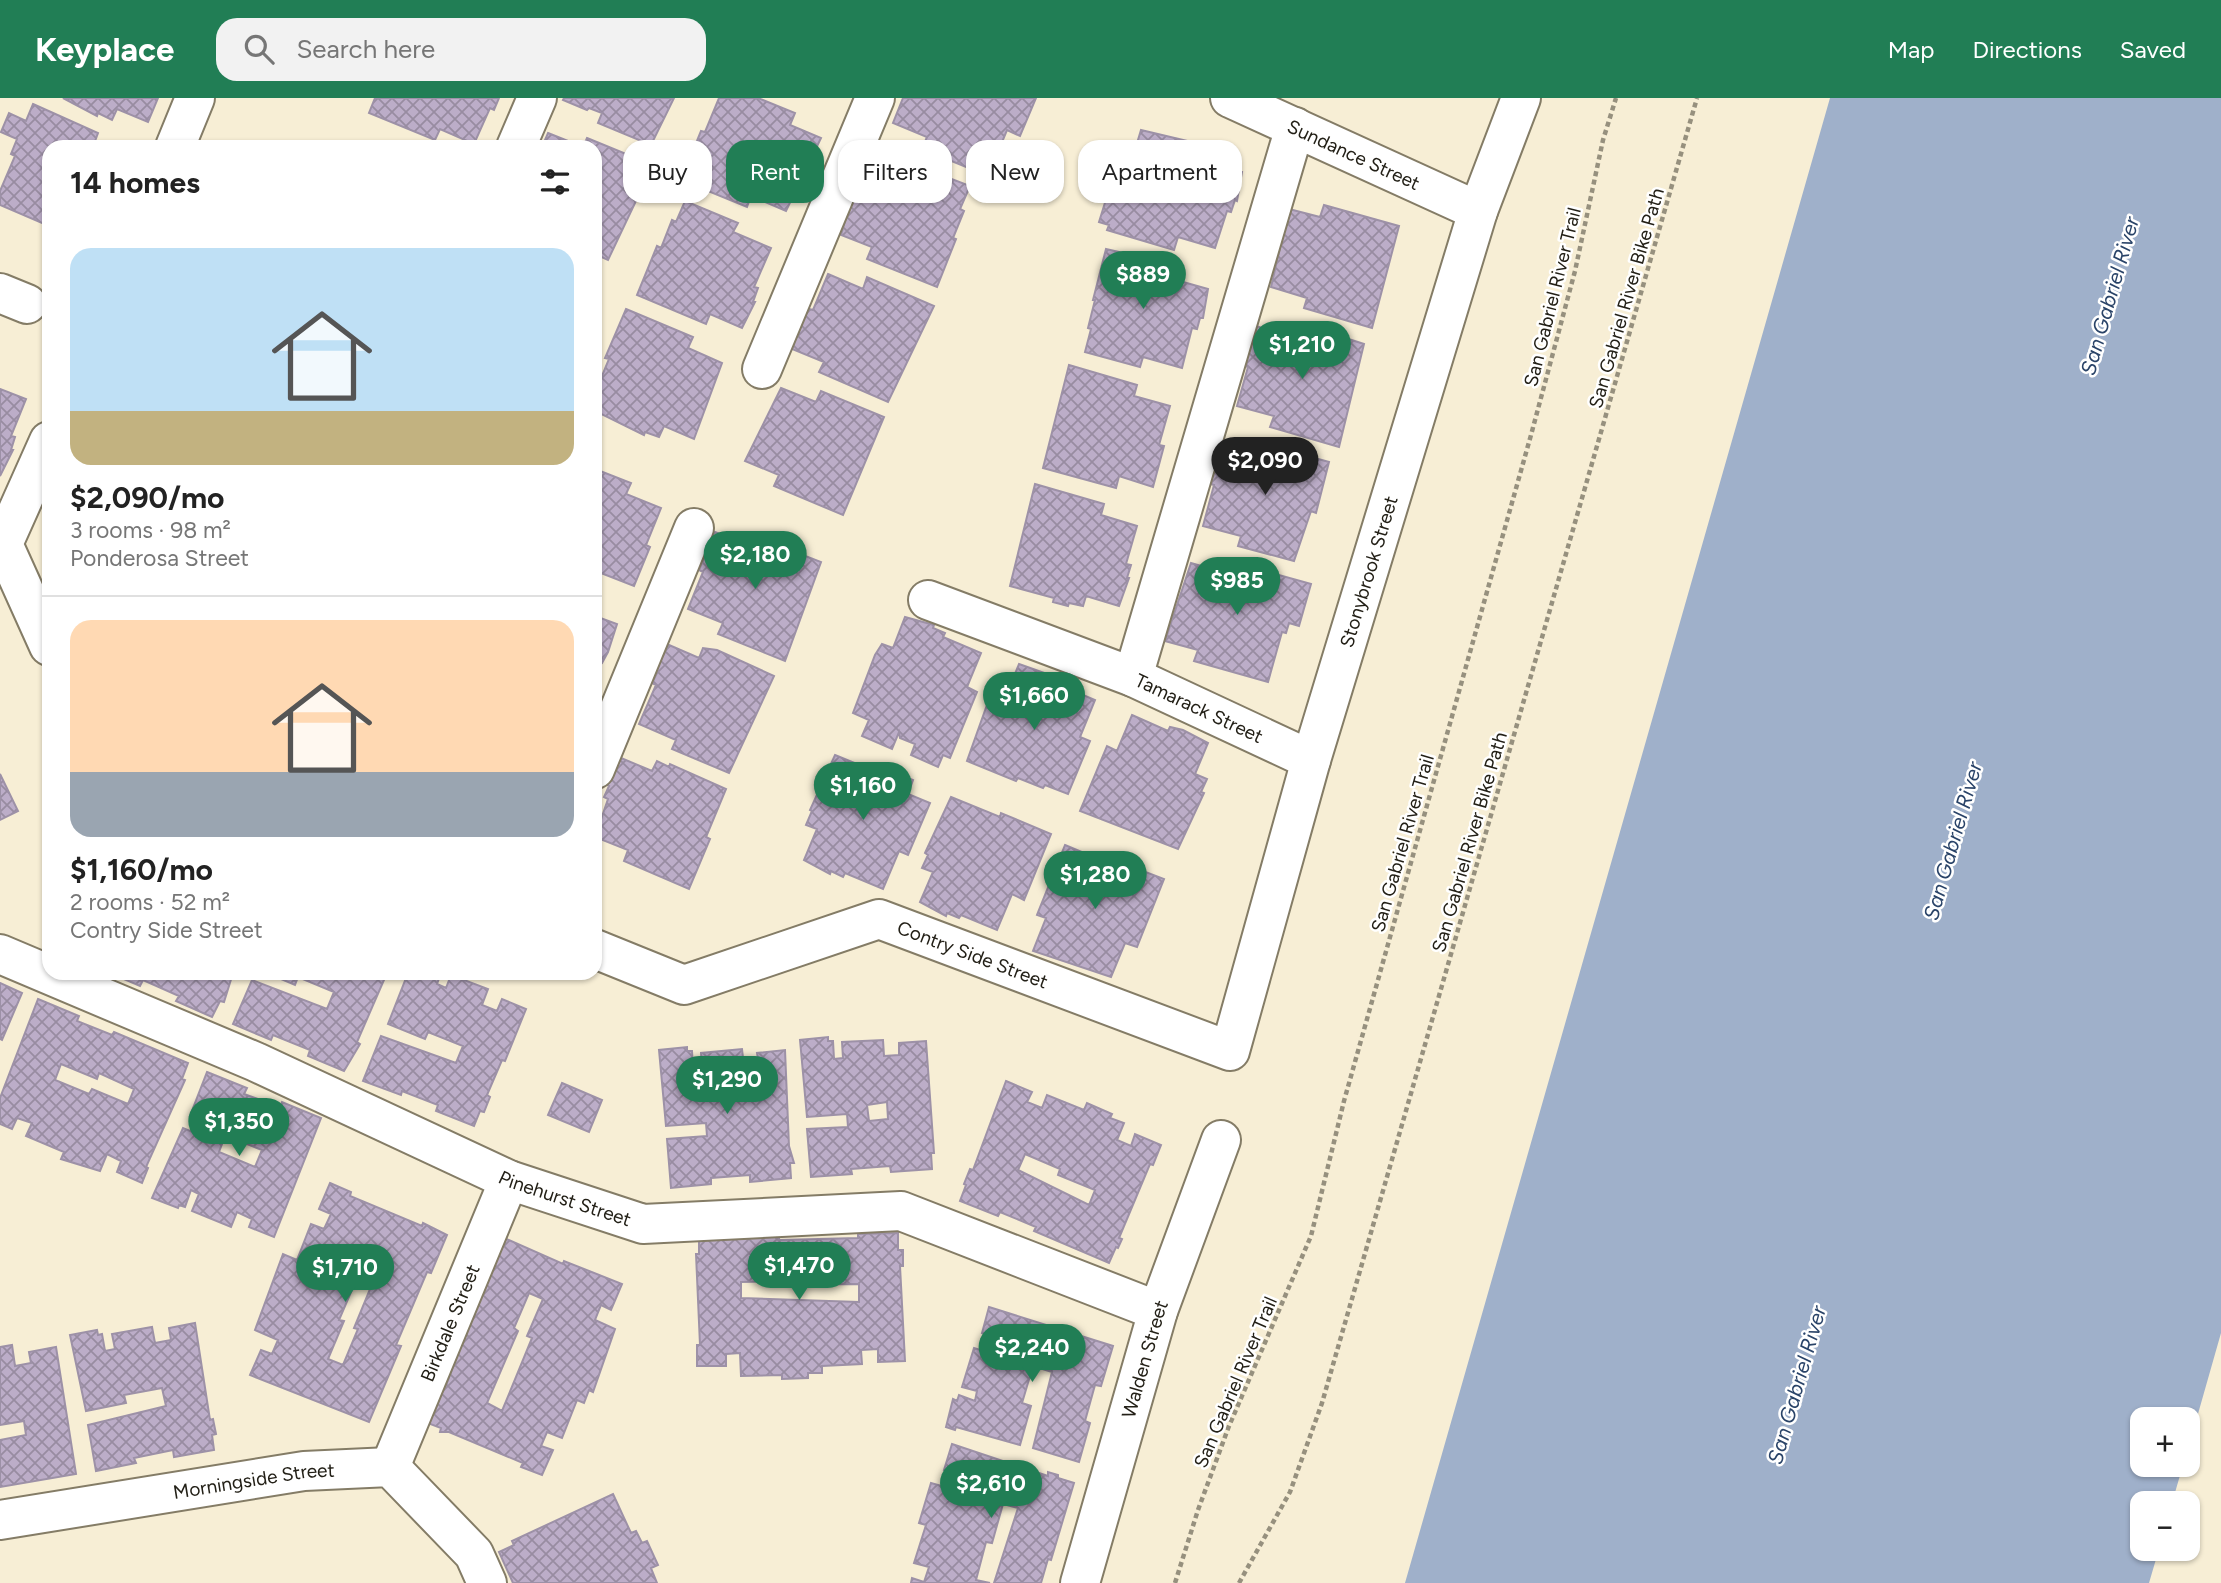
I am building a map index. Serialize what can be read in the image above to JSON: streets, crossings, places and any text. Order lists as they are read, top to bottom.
{
  "streets": {
    "street": [
      "Sundance Street",
      "Stonybrook Street",
      "Tamarack Street",
      "Contry Side Street",
      "Pinehurst Street",
      "Birkdale Street",
      "Walden Street",
      "Morningside Street"
    ],
    "path": ["San Gabriel River Trail", "San Gabriel River Bike Path"]
  },
  "crossings": [
    ["Sundance Street", "Stonybrook Street"],
    ["Stonybrook Street", "Tamarack Street"],
    ["Stonybrook Street", "Contry Side Street"],
    ["Pinehurst Street", "Birkdale Street"],
    ["Pinehurst Street", "Walden Street"],
    ["Birkdale Street", "Morningside Street"]
  ],
  "water": ["San Gabriel River"],
  "page": {
    "header": "Keyplace",
    "search": "Search here",
    "nav": ["Map", "Directions", "Saved"],
    "chip": [
      "Buy",
      "Rent",
      "Filters",
      "New",
      "Apartment"
    ],
    "heading": "14 homes",
    "list": [
      {
        "name": "$2,090/mo",
        "note": "3 rooms · 98 m² · Ponderosa Street"
      },
      {
        "name": "$1,160/mo",
        "note": "2 rooms · 52 m² · Contry Side Street"
      }
    ],
    "price": [
      "$889",
      "$1,210",
      "$2,090",
      "$2,180",
      "$985",
      "$1,660",
      "$1,160",
      "$1,280",
      "$1,290",
      "$1,350",
      "$1,470",
      "$1,710",
      "$2,240",
      "$2,610"
    ],
    "map_buttons": ["+", "−"]
  }
}
